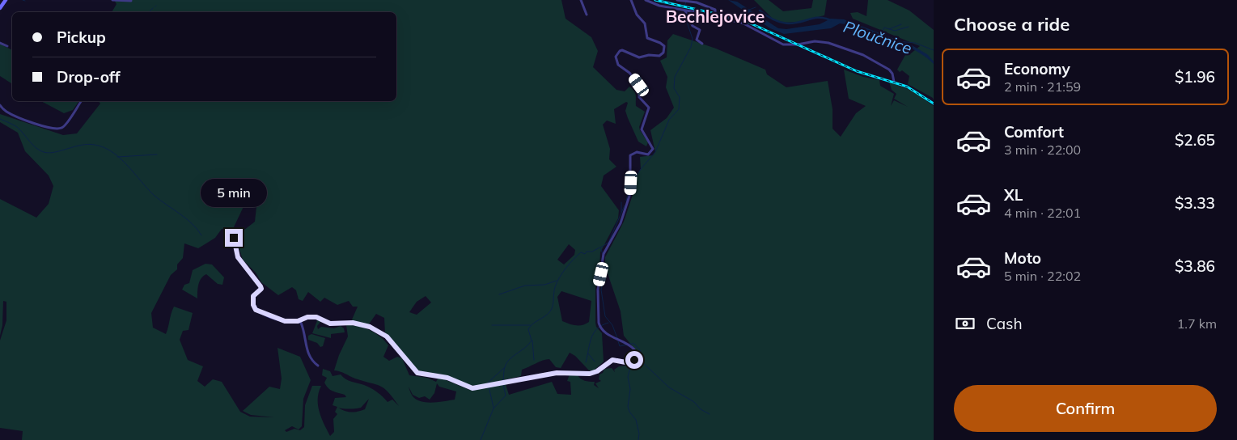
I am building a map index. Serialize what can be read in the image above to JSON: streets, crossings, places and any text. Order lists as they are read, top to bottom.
{
  "districts": ["Bechlejovice"],
  "water": ["Ploučnice"],
  "page": {
    "heading": "Choose a ride",
    "banner": ["Pickup", "Drop-off"],
    "list": [
      {
        "name": "Economy",
        "note": "2 min · 21:59",
        "value": "$1.96"
      },
      {
        "name": "Comfort",
        "note": "3 min · 22:00",
        "value": "$2.65"
      },
      {
        "name": "XL",
        "note": "4 min · 22:01",
        "value": "$3.33"
      },
      {
        "name": "Moto",
        "note": "5 min · 22:02",
        "value": "$3.86"
      }
    ],
    "bubble": "5 min",
    "pay": ["Cash", "1.7 km"],
    "buttons": "Confirm"
  }
}
